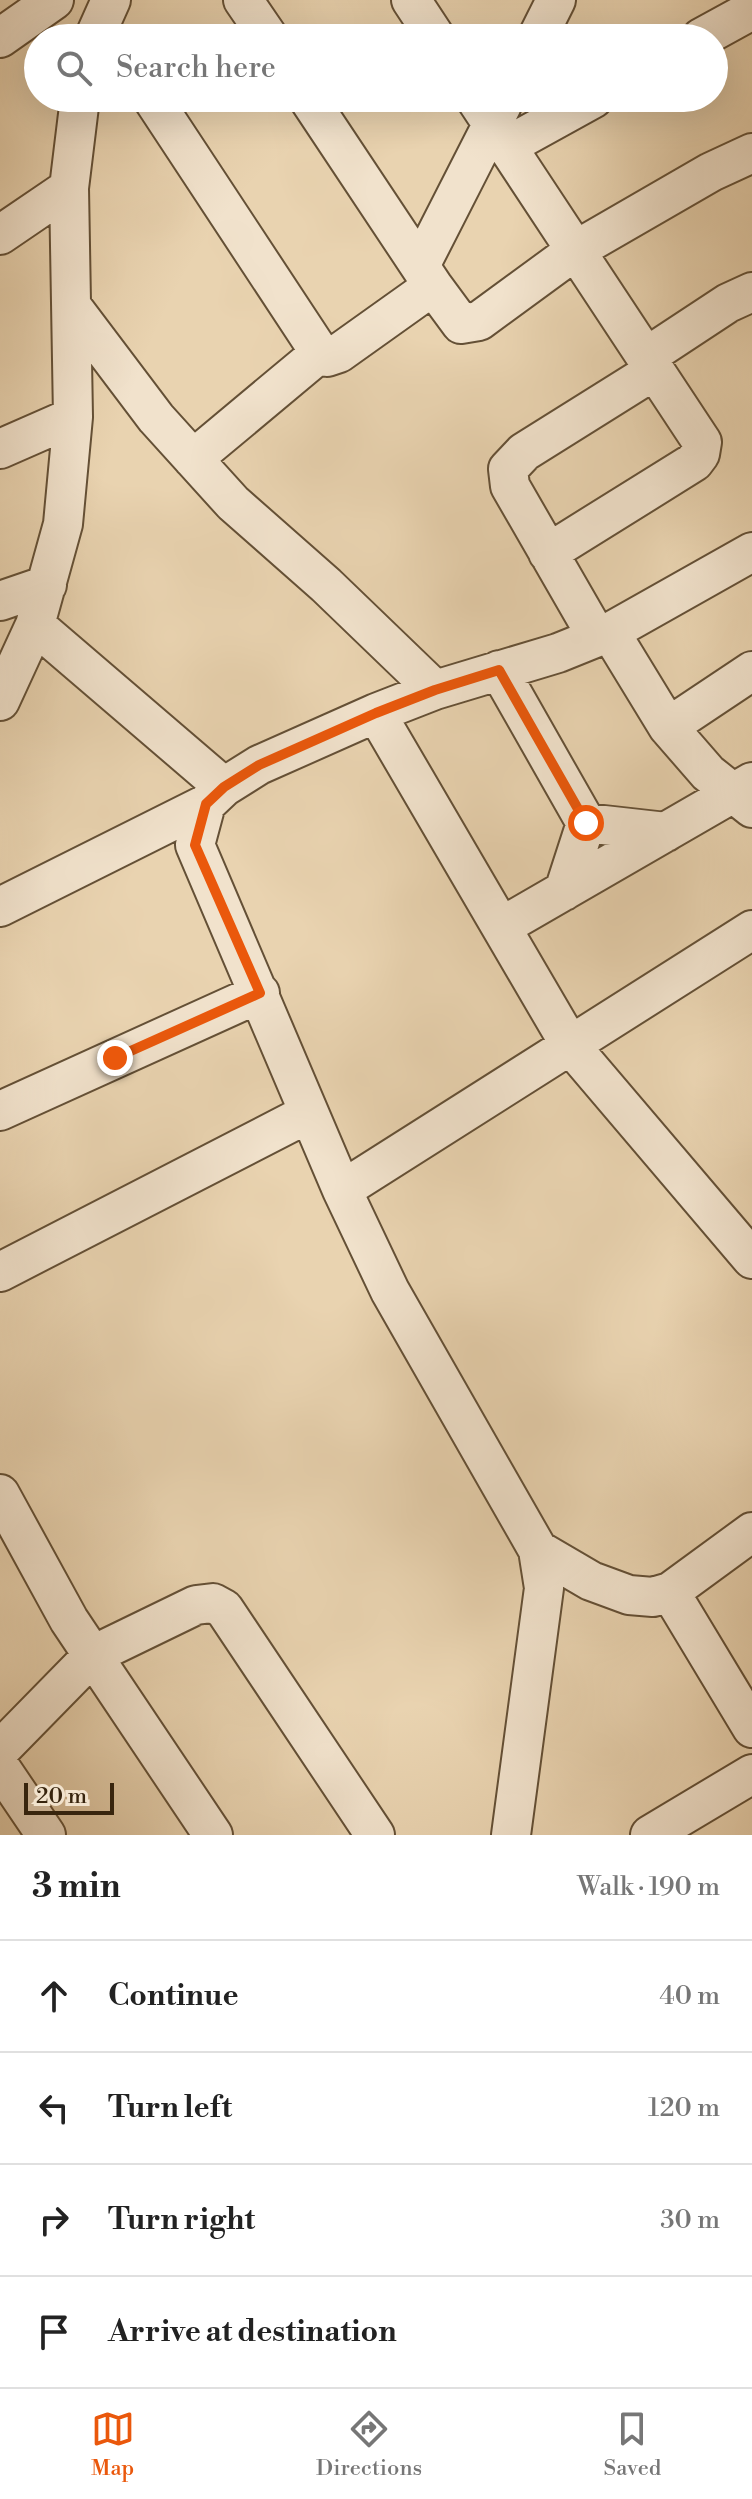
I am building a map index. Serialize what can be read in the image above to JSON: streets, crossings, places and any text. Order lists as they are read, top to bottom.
{
  "scale_bar": "20 m",
  "page": {
    "search": "Search here",
    "scale": "20 m",
    "heading": ["3 min", "Walk · 190 m"],
    "list": [
      ["Continue", "40 m"],
      ["Turn left", "120 m"],
      ["Turn right", "30 m"],
      "Arrive at destination"
    ],
    "nav": ["Map", "Directions", "Saved"]
  }
}
